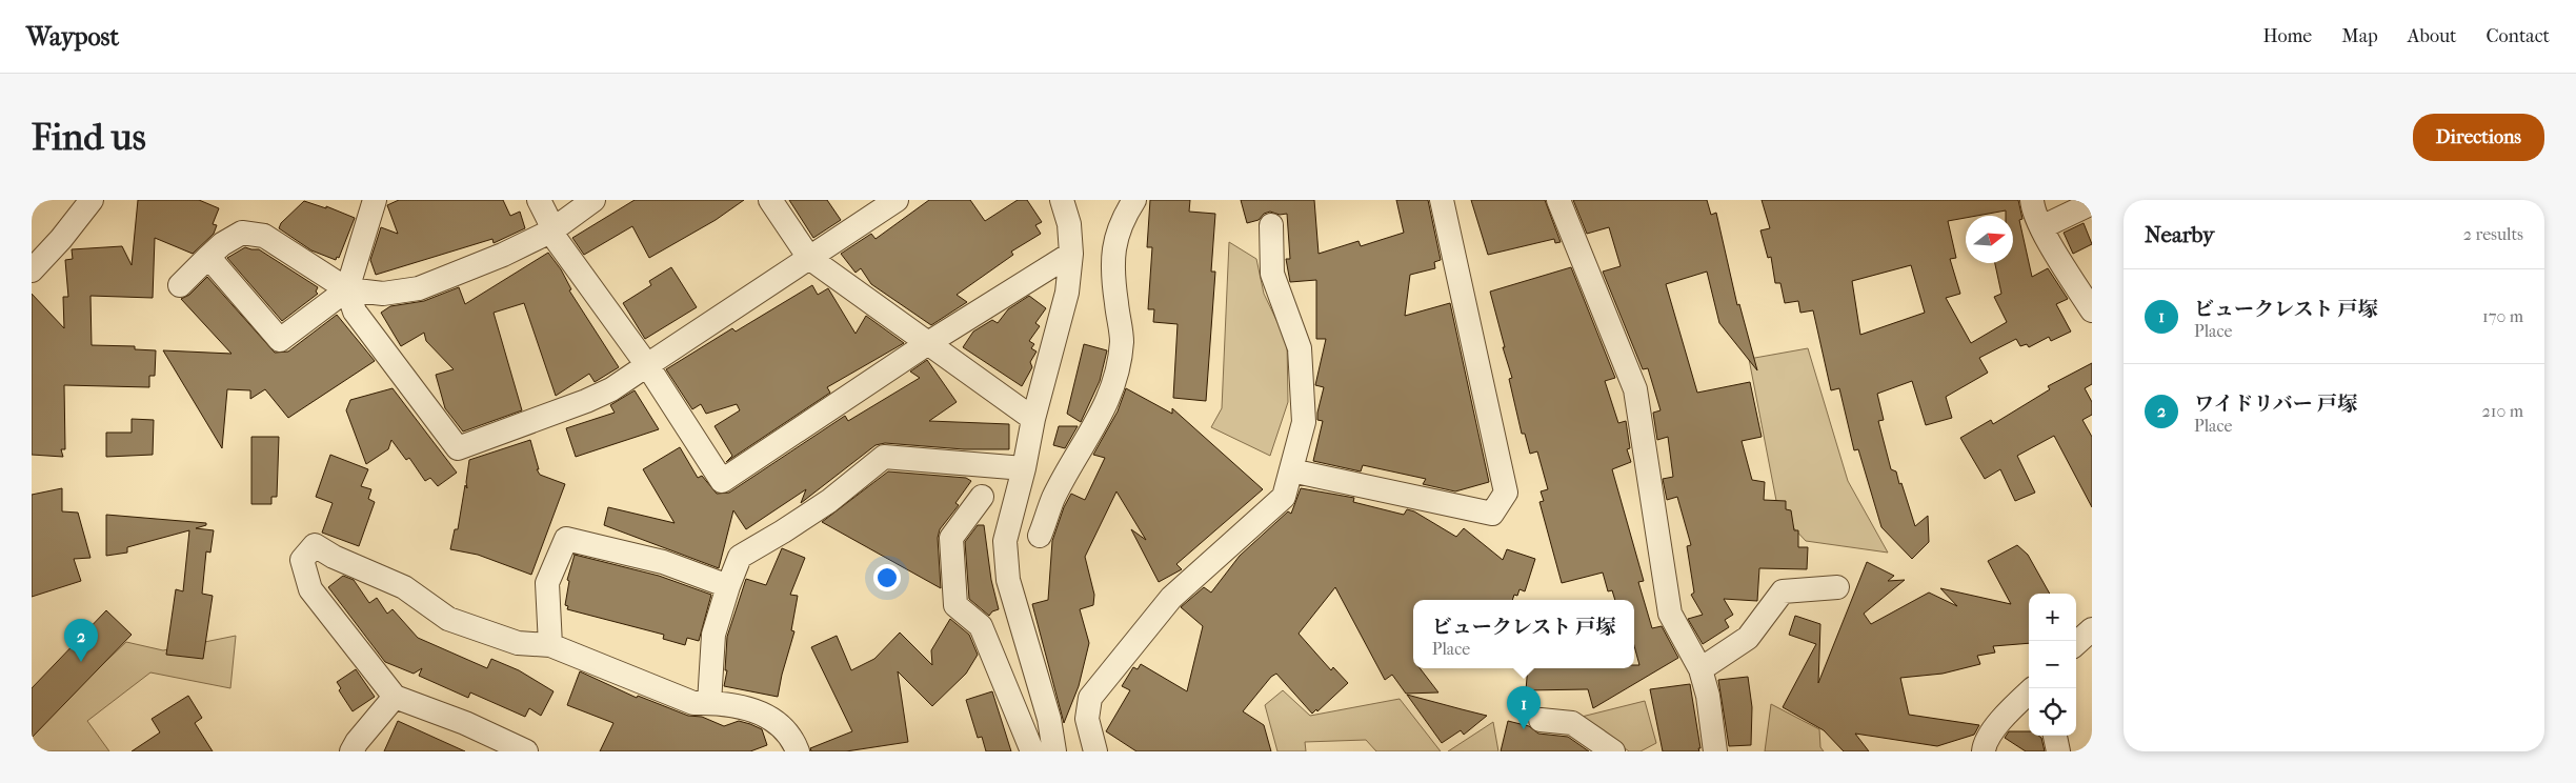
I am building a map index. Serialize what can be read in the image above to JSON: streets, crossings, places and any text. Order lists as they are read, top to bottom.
{
  "north": "right",
  "page": {
    "header": "Waypost",
    "nav": [
      "Home",
      "Map",
      "About",
      "Contact"
    ],
    "buttons": "Directions",
    "title": "Find us",
    "heading": ["Nearby", "2 results"],
    "list": [
      {
        "mark": "1",
        "name": "ビュークレスト 戸塚",
        "note": "Place",
        "value": "170 m"
      },
      {
        "mark": "2",
        "name": "ワイドリバー 戸塚",
        "note": "Place",
        "value": "210 m"
      }
    ],
    "map_buttons": ["+", "−"],
    "popup": ["ビュークレスト 戸塚", "Place"],
    "pins": ["2", "1"]
  }
}
